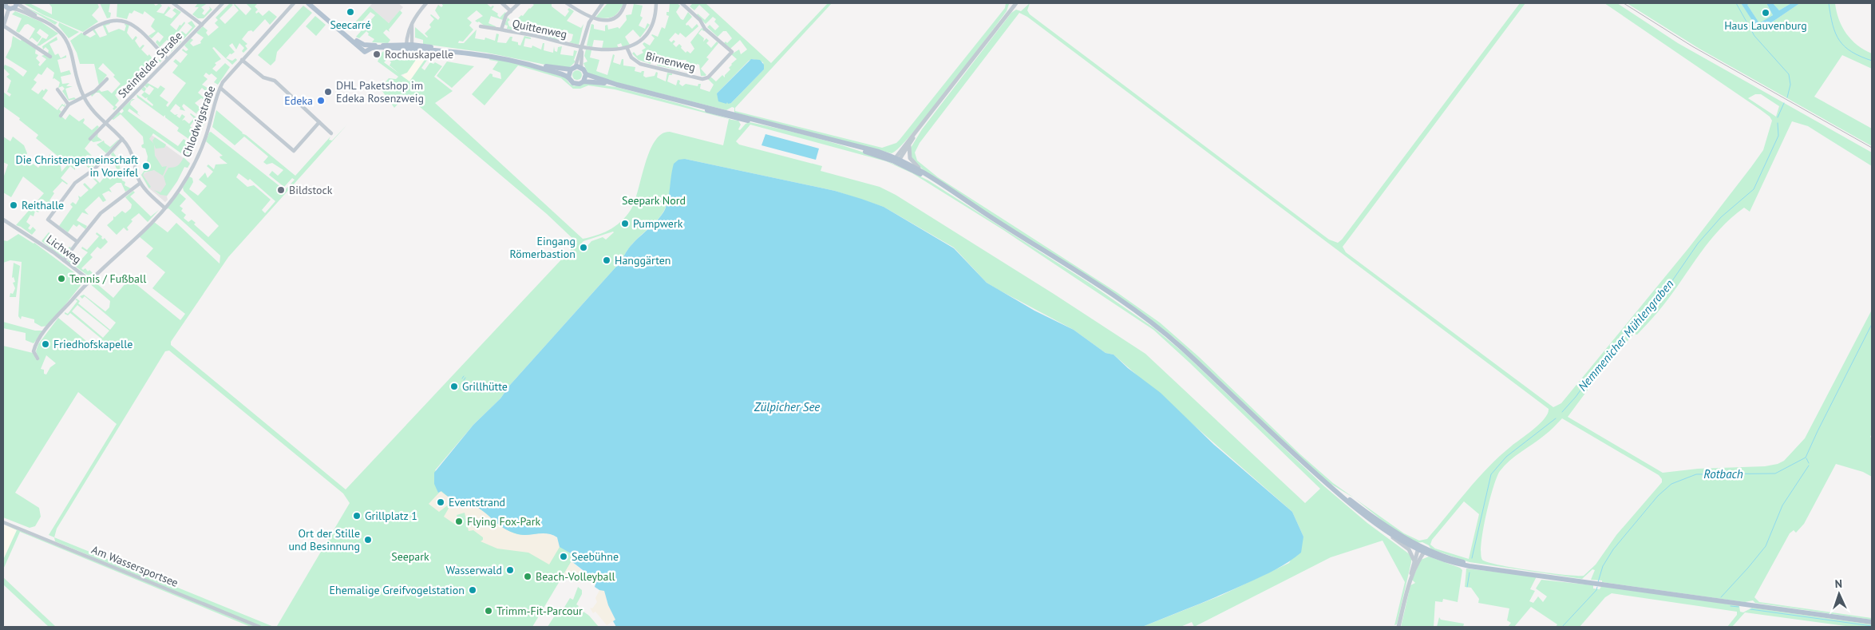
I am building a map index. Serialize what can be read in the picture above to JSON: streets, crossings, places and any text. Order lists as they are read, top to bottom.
{
  "streets": {
    "street": [
      "Quittenweg",
      "Birnenweg",
      "Steinfelder Straße",
      "Chlodwigstraße",
      "Lichweg",
      "Am Wassersportsee"
    ]
  },
  "crossings": [
    ["Quittenweg", "Birnenweg"],
    ["Chlodwigstraße", "Lichweg"]
  ],
  "water": ["Nemmenicher Mühlengraben", "Zülpicher See", "Rotbach"],
  "parks": ["Seepark Nord", "Seepark"],
  "places": [
    "Seecarré",
    "Haus Lauvenburg",
    "Rochuskapelle",
    "DHL Paketshop im Edeka Rosenzweig",
    "Edeka",
    "Die Christengemeinschaft in Voreifel",
    "Bildstock",
    "Reithalle",
    "Pumpwerk",
    "Eingang Römerbastion",
    "Hanggärten",
    "Tennis / Fußball",
    "Friedhofskapelle",
    "Grillhütte",
    "Eventstrand",
    "Grillplatz 1",
    "Flying Fox-Park",
    "Ort der Stille und Besinnung",
    "Seebühne",
    "Wasserwald",
    "Beach-Volleyball",
    "Ehemalige Greifvogelstation",
    "Trimm-Fit-Parcour"
  ],
  "north": "top"
}
